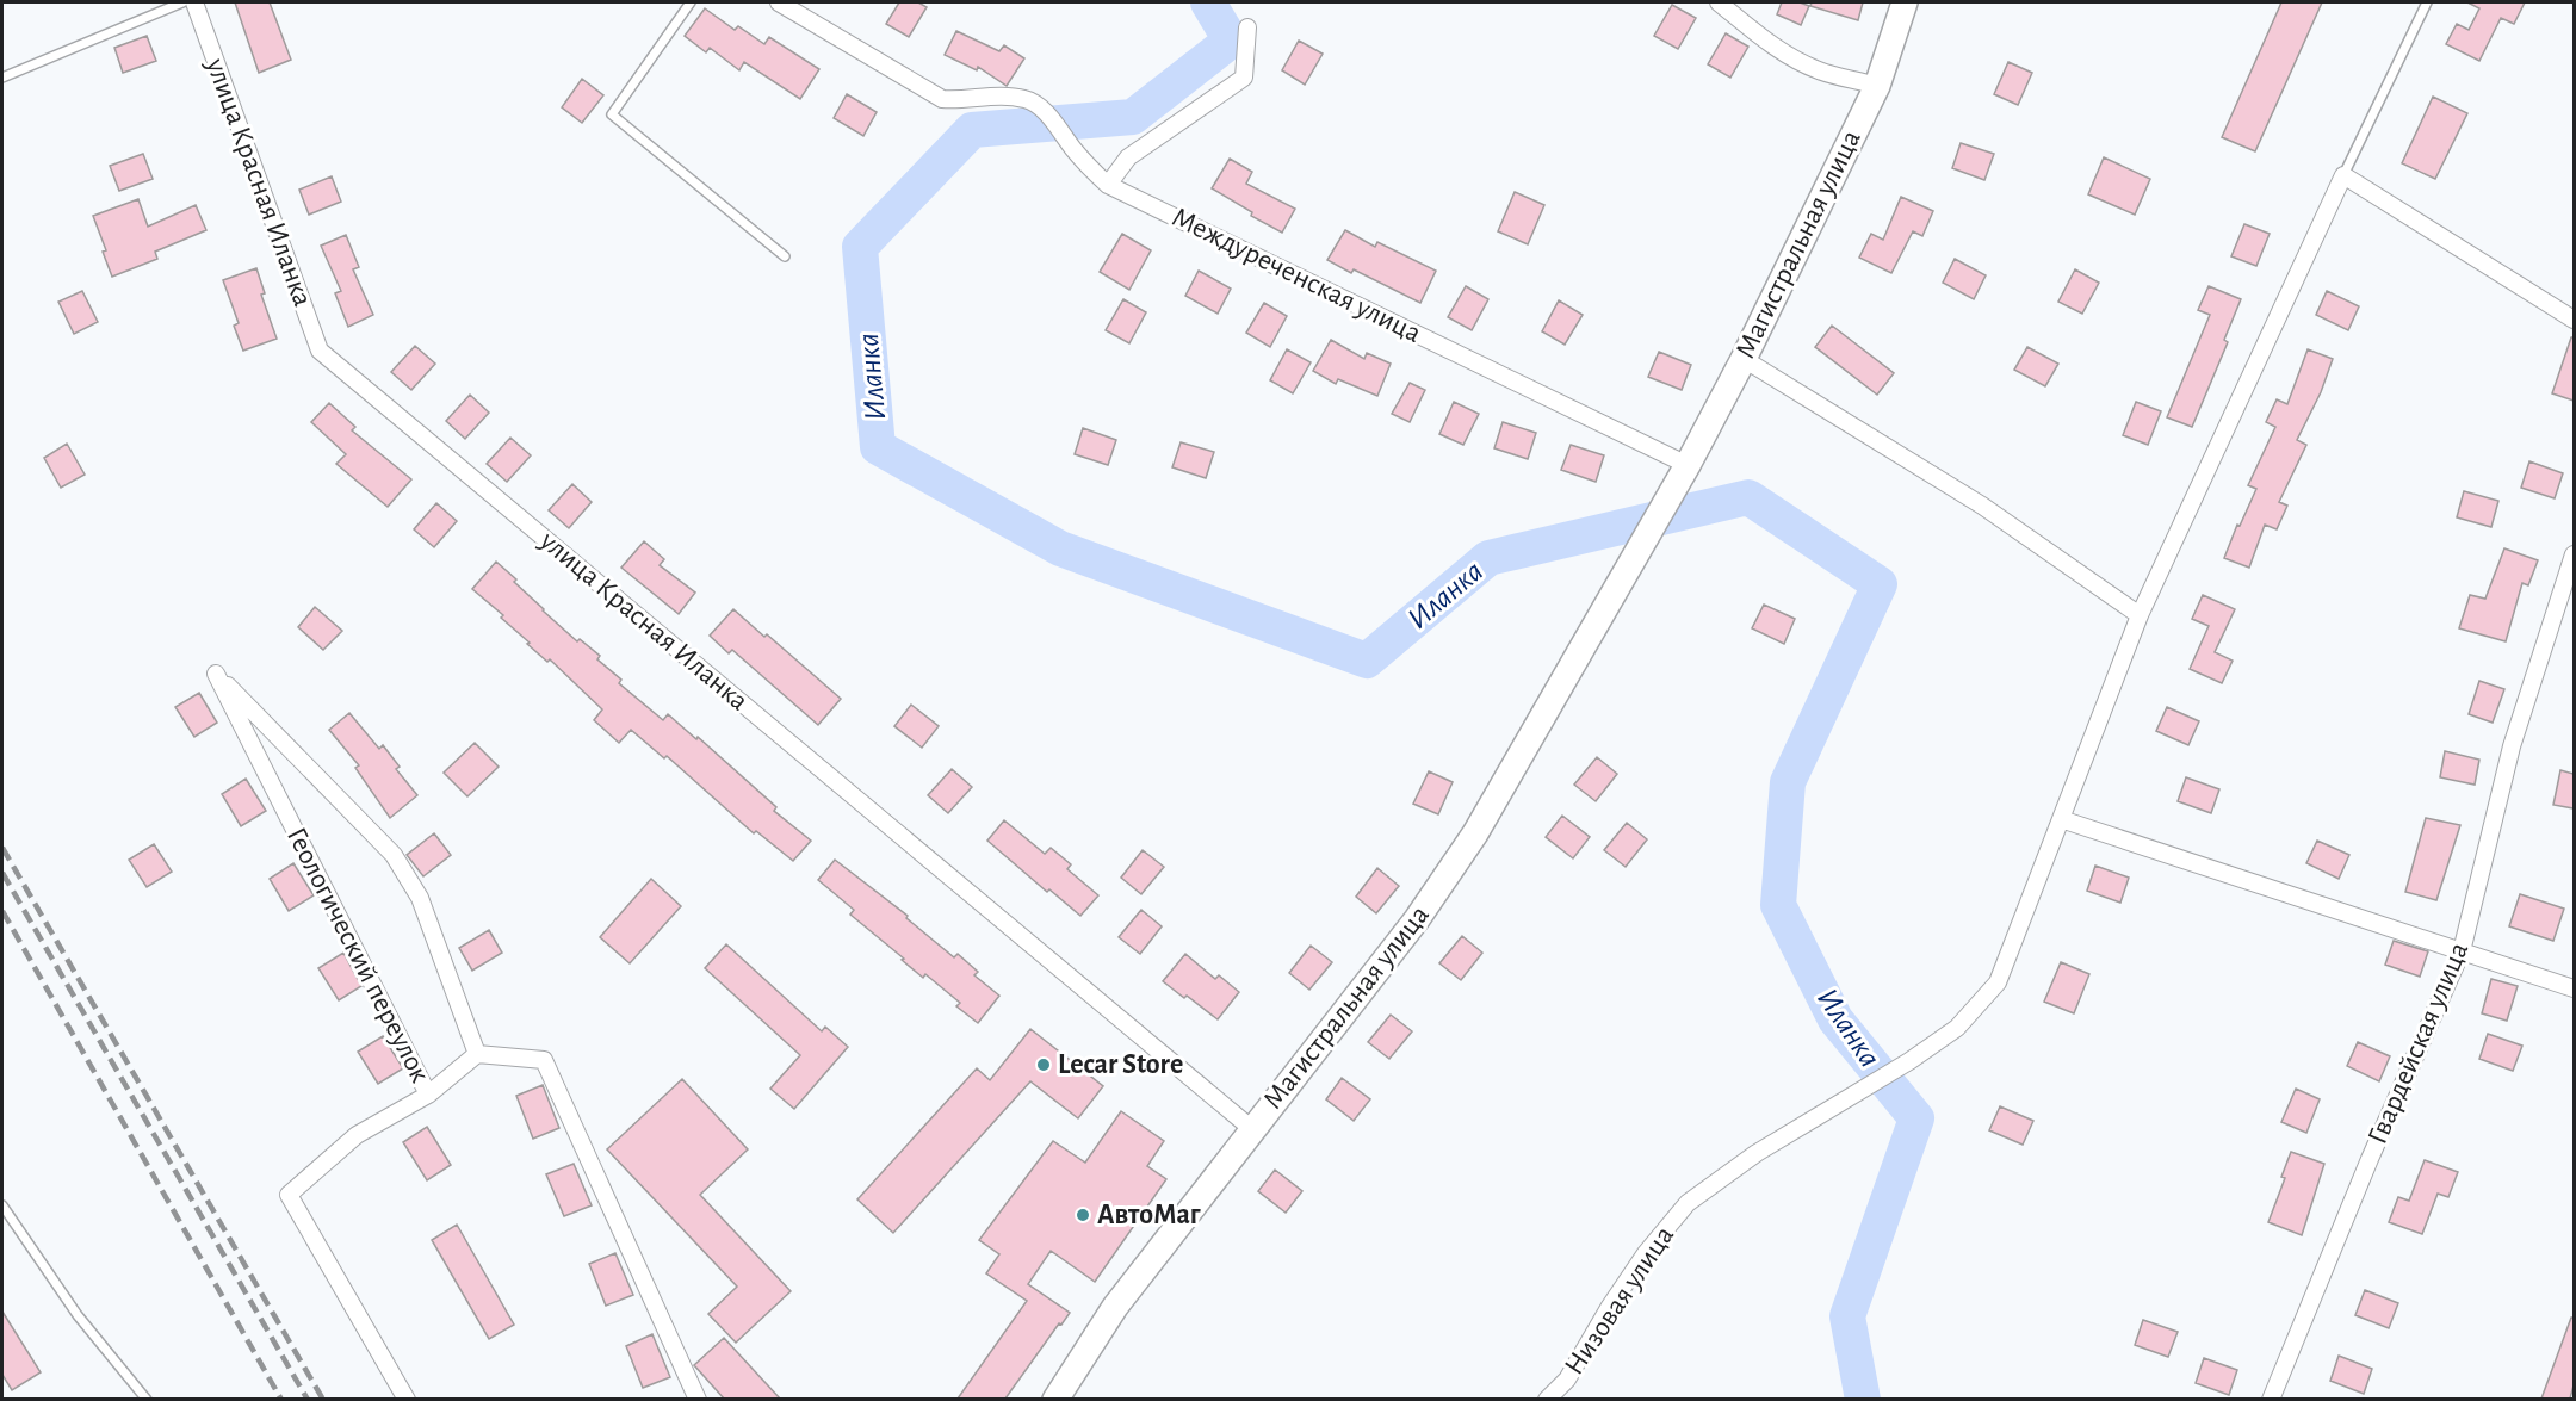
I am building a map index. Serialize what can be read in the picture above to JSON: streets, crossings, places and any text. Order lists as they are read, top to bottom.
{
  "streets": {
    "main road": ["Магистральная улица"],
    "street": [
      "улица Красная Иланка",
      "Междуреченская улица",
      "Геологический переулок",
      "Гвардейская улица",
      "Низовая улица"
    ]
  },
  "crossings": [
    ["улица Красная Иланка", "Магистральная улица"],
    ["Магистральная улица", "Междуреченская улица"]
  ],
  "water": ["Иланка"],
  "places": ["Lecar Store", "АвтоМаг"]
}
